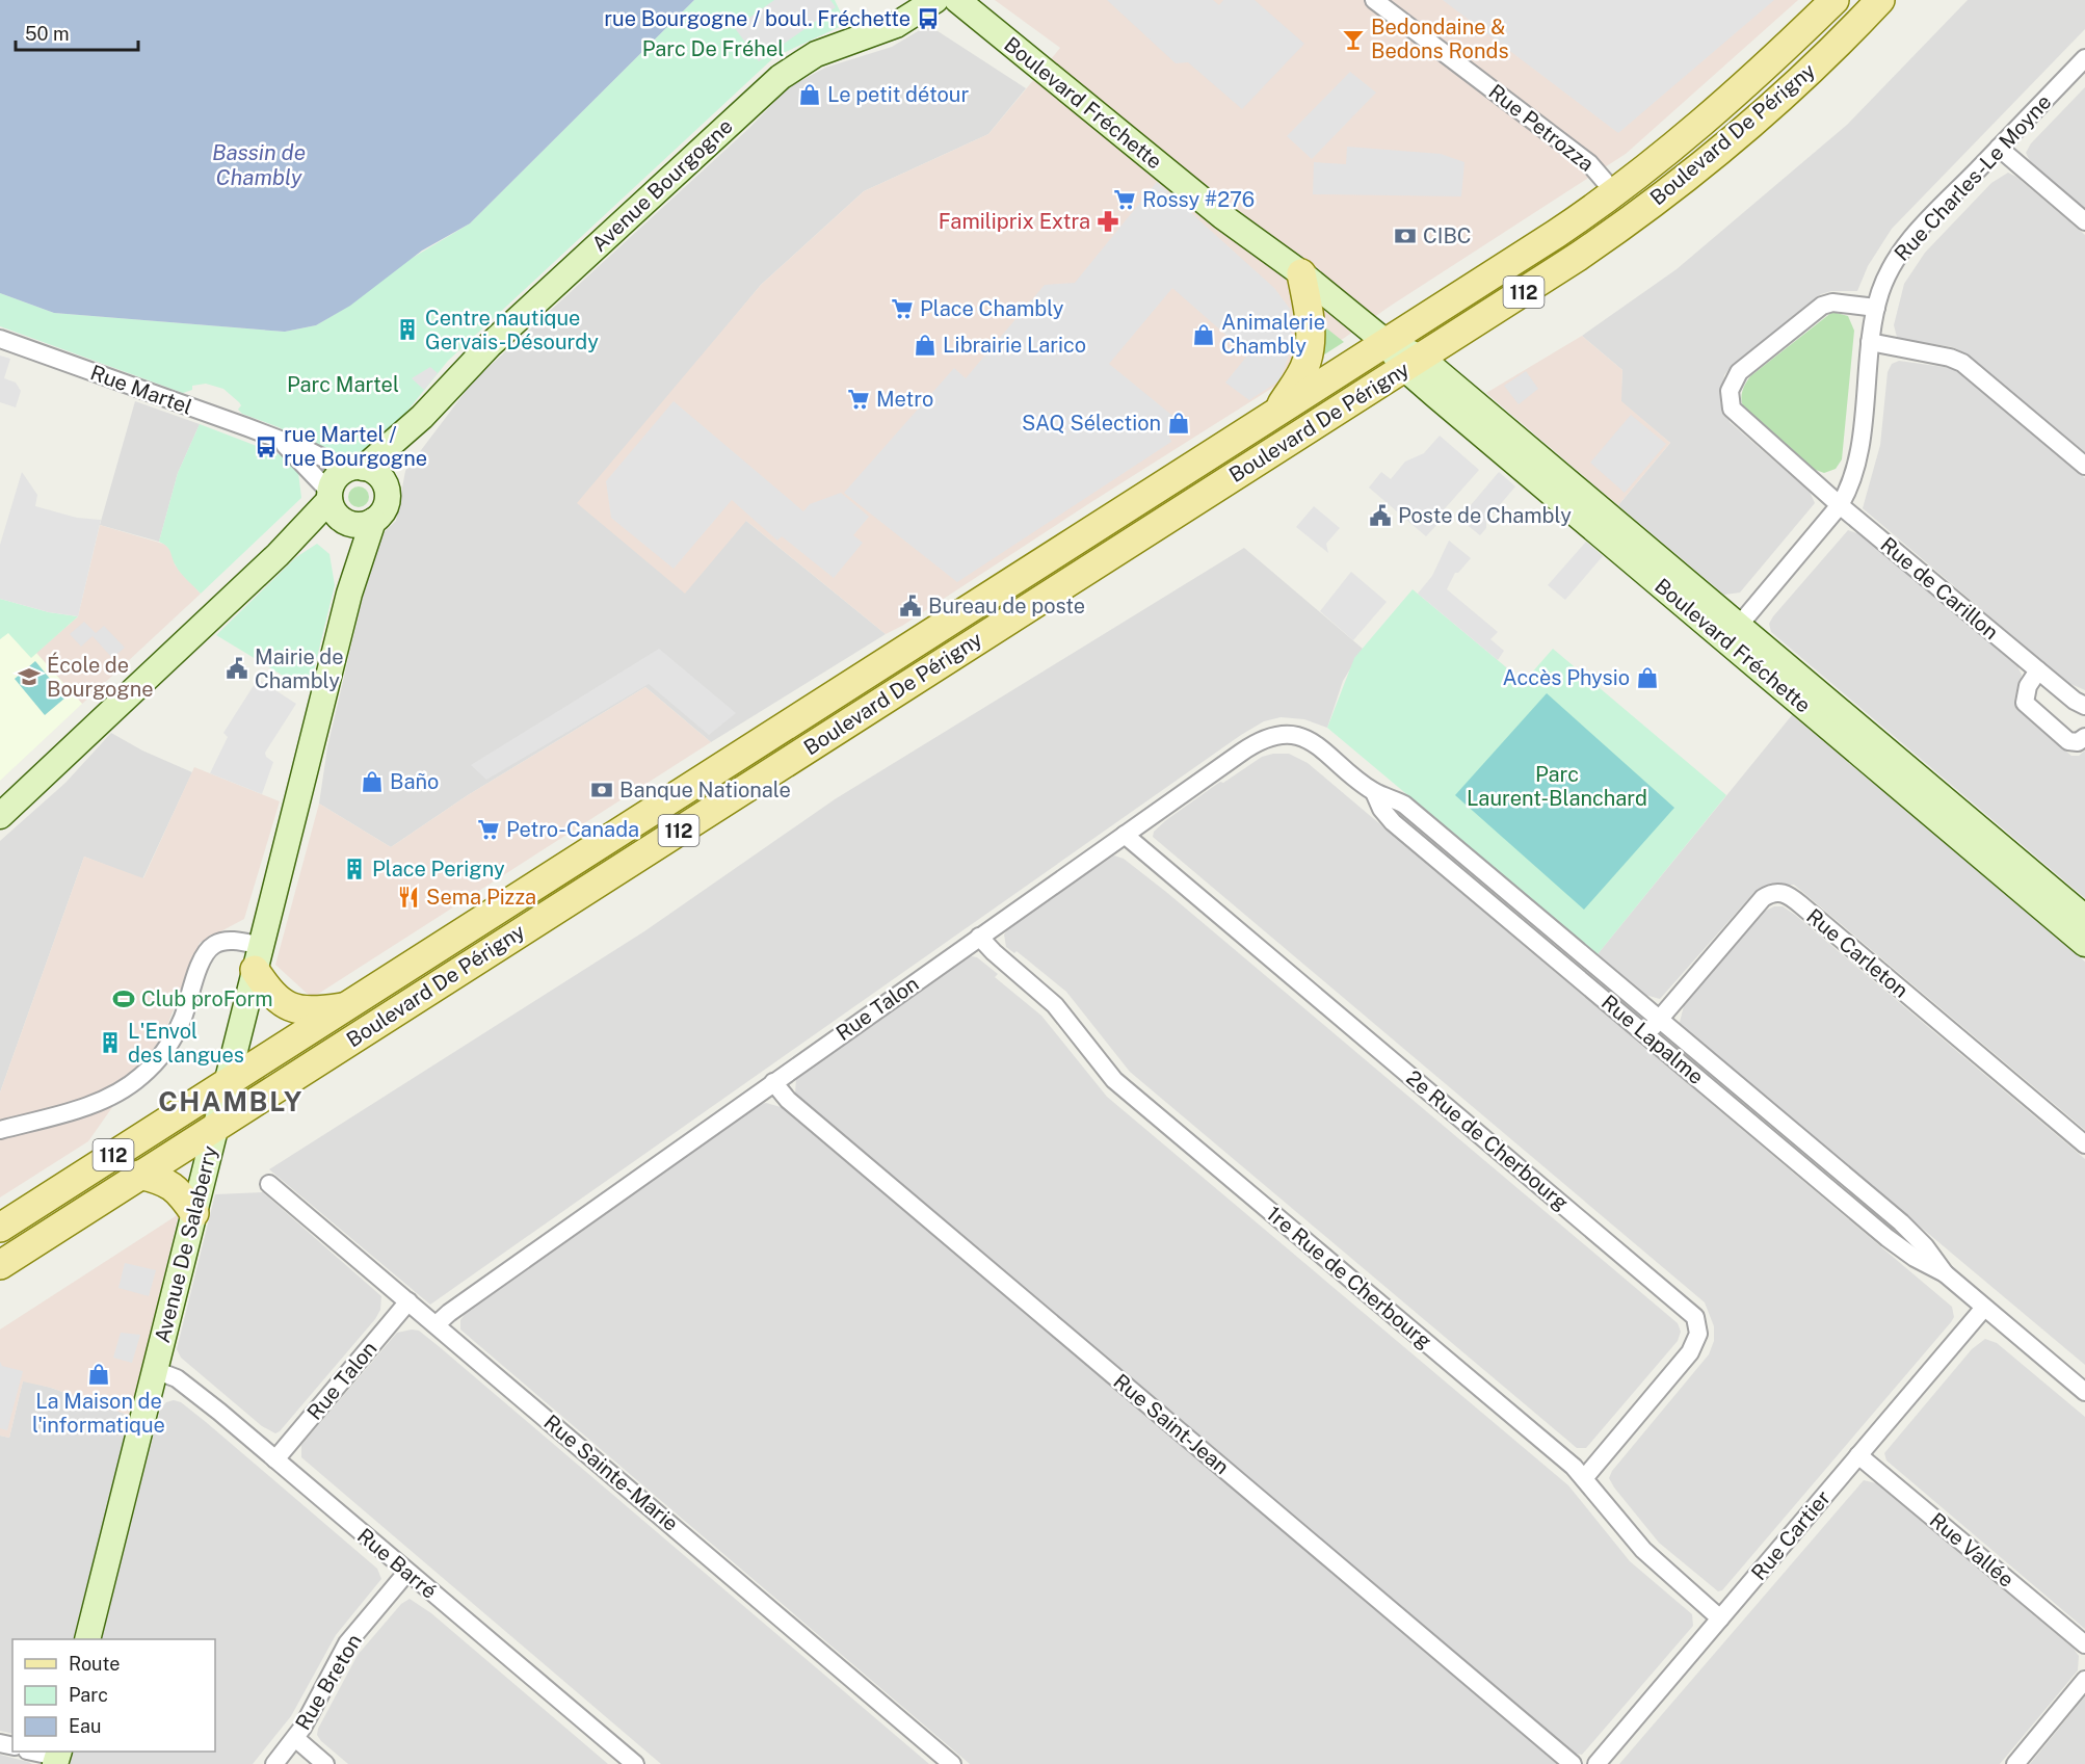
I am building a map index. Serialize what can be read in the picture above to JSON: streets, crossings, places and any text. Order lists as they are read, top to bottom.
{
  "streets": {
    "main road": ["Boulevard De Périgny", "112"],
    "street": [
      "Boulevard Fréchette",
      "Rue Petrozza",
      "Rue Charles-Le Moyne",
      "Avenue Bourgogne",
      "Rue Martel",
      "Rue de Carillon",
      "Rue Carleton",
      "Rue Talon",
      "Rue Lapalme",
      "2e Rue de Cherbourg",
      "Avenue De Salaberry",
      "1re Rue de Cherbourg",
      "Rue Saint-Jean",
      "Rue Sainte-Marie",
      "Rue Cartier",
      "Rue Vallée",
      "Rue Barré",
      "Rue Breton"
    ]
  },
  "crossings": [
    ["Boulevard Fréchette", "Boulevard De Périgny"],
    ["Boulevard Fréchette", "Rue Charles-Le Moyne"],
    ["Rue Petrozza", "Boulevard De Périgny"],
    ["Boulevard De Périgny", "Avenue De Salaberry"],
    ["Rue Charles-Le Moyne", "Rue de Carillon"],
    ["Avenue Bourgogne", "Rue Martel"],
    ["Avenue Bourgogne", "Avenue De Salaberry"],
    ["Rue Martel", "Avenue De Salaberry"],
    ["Rue Carleton", "Rue Lapalme"],
    ["Rue Talon", "Rue Lapalme"],
    ["Rue Talon", "2e Rue de Cherbourg"],
    ["Rue Talon", "1re Rue de Cherbourg"],
    ["Rue Talon", "Rue Saint-Jean"],
    ["Rue Talon", "Rue Sainte-Marie"],
    ["Rue Talon", "Rue Barré"],
    ["Rue Lapalme", "Rue Cartier"],
    ["2e Rue de Cherbourg", "1re Rue de Cherbourg"],
    ["Avenue De Salaberry", "Rue Barré"],
    ["1re Rue de Cherbourg", "Rue Cartier"],
    ["Rue Cartier", "Rue Vallée"],
    ["Rue Barré", "Rue Breton"]
  ],
  "districts": ["CHAMBLY"],
  "water": ["Bassin de Chambly"],
  "parks": ["Parc De Fréhel", "Parc Martel", "Parc Laurent-Blanchard"],
  "places": {
    "bus stop": ["rue Bourgogne / boul. Fréchette", "rue Martel / rue Bourgogne"],
    "bar": ["Bedondaine & Bedons Ronds"],
    "shop": [
      "Le petit détour",
      "Animalerie Chambly",
      "Librairie Larico",
      "SAQ Sélection",
      "Accès Physio",
      "Baño",
      "La Maison de l'informatique"
    ],
    "supermarket": [
      "Rossy #276",
      "Place Chambly",
      "Metro",
      "Petro-Canada"
    ],
    "pharmacy": ["Familiprix Extra"],
    "bank": ["CIBC", "Banque Nationale"],
    "building": ["Centre nautique Gervais-Désourdy", "Place Perigny", "L'Envol des langues"],
    "public building": ["Poste de Chambly", "Bureau de poste", "Mairie de Chambly"],
    "school or university": ["École de Bourgogne"],
    "restaurant": ["Sema Pizza"],
    "sports": ["Club proForm"]
  },
  "legend": ["Route", "Parc", "Eau"],
  "scale_bar": "50 m"
}
